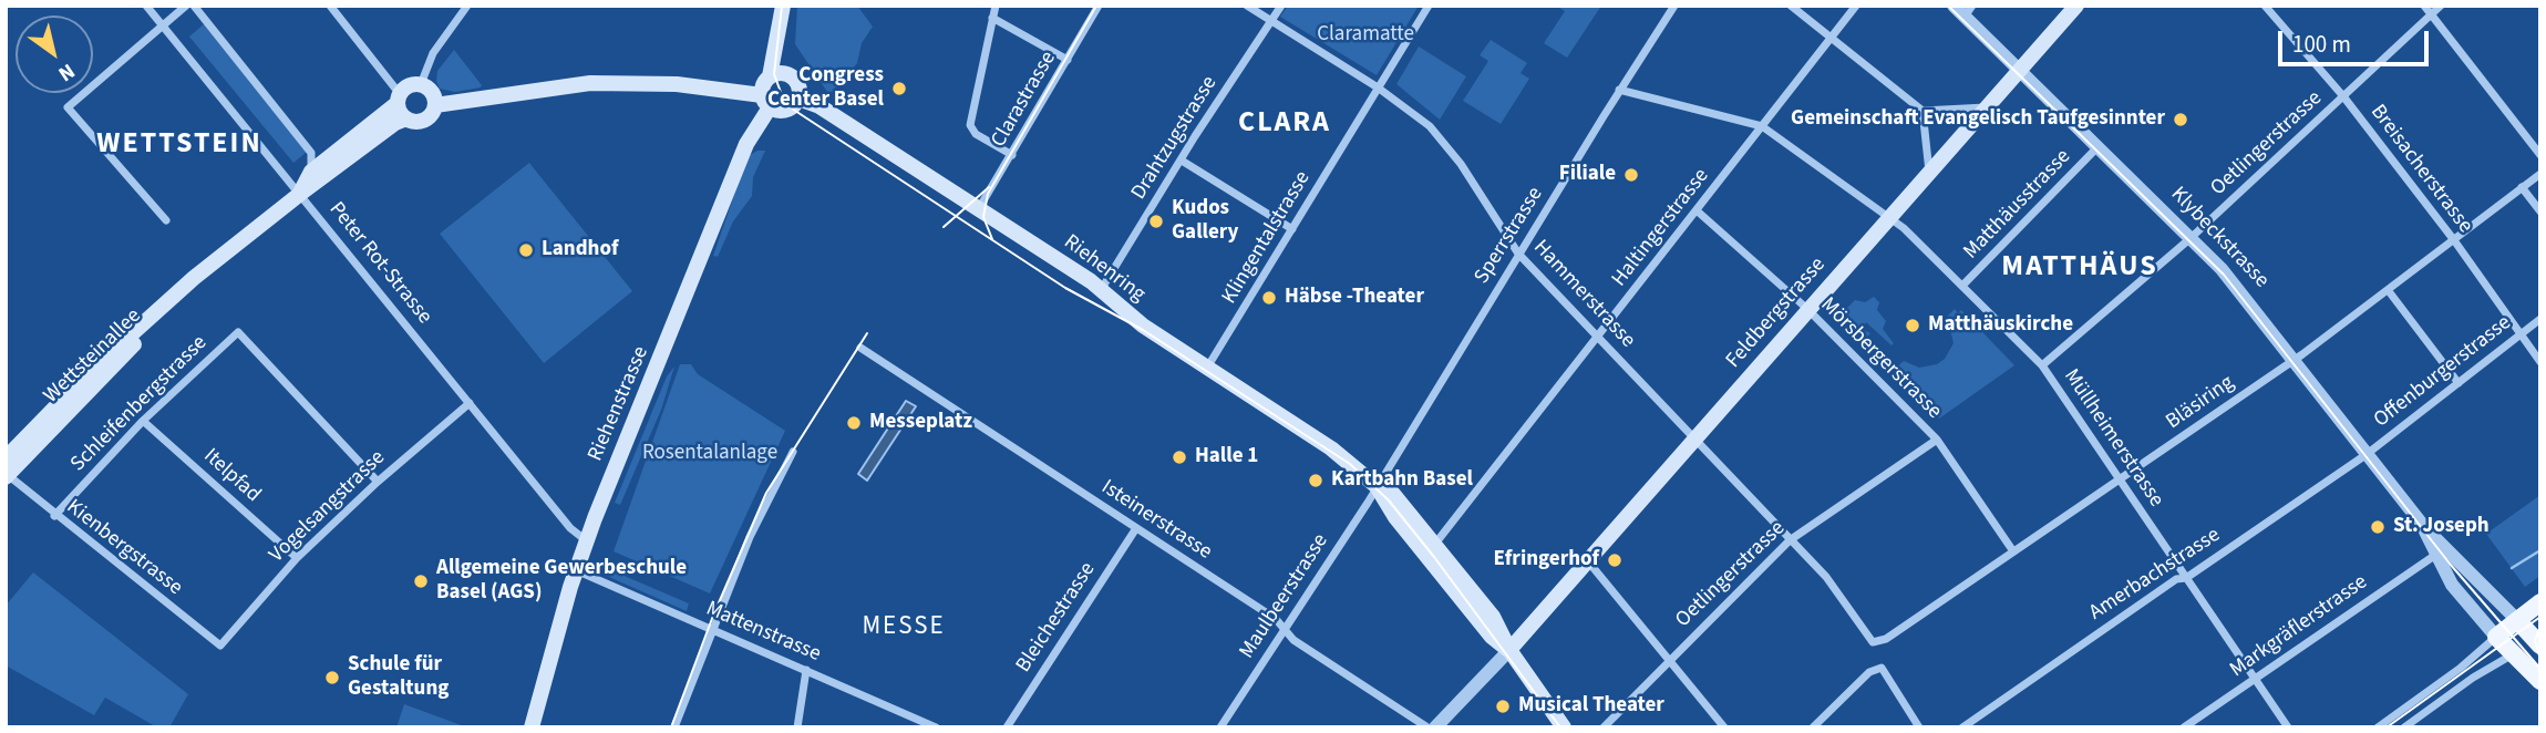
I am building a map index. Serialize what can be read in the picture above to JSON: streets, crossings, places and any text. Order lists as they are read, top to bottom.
{
  "streets": {
    "main road": [
      "Klybeckstrasse",
      "Riehenring",
      "Feldbergstrasse",
      "Wettsteinallee",
      "Riehenstrasse"
    ],
    "street": [
      "Clarastrasse",
      "Drahtzugstrasse",
      "Oetlingerstrasse",
      "Breisacherstrasse",
      "Matthäusstrasse",
      "Haltingerstrasse",
      "Sperrstrasse",
      "Klingentalstrasse",
      "Peter Rot-Strasse",
      "Hammerstrasse",
      "Mörsbergerstrasse",
      "Offenburgerstrasse",
      "Bläsiring",
      "Schleifenbergstrasse",
      "Müllheimerstrasse",
      "Itelpfad",
      "Vogelsangstrasse",
      "Isteinerstrasse",
      "Kienbergstrasse",
      "Amerbachstrasse",
      "Maulbeerstrasse",
      "Bleichestrasse",
      "Markgräflerstrasse",
      "Mattenstrasse"
    ]
  },
  "crossings": [
    ["Clarastrasse", "Riehenring"],
    ["Drahtzugstrasse", "Riehenring"],
    ["Drahtzugstrasse", "Hammerstrasse"],
    ["Oetlingerstrasse", "Breisacherstrasse"],
    ["Oetlingerstrasse", "Klybeckstrasse"],
    ["Oetlingerstrasse", "Hammerstrasse"],
    ["Oetlingerstrasse", "Mörsbergerstrasse"],
    ["Oetlingerstrasse", "Müllheimerstrasse"],
    ["Breisacherstrasse", "Offenburgerstrasse"],
    ["Breisacherstrasse", "Bläsiring"],
    ["Matthäusstrasse", "Klybeckstrasse"],
    ["Matthäusstrasse", "Müllheimerstrasse"],
    ["Haltingerstrasse", "Riehenring"],
    ["Haltingerstrasse", "Hammerstrasse"],
    ["Haltingerstrasse", "Mörsbergerstrasse"],
    ["Haltingerstrasse", "Müllheimerstrasse"],
    ["Sperrstrasse", "Riehenring"],
    ["Sperrstrasse", "Hammerstrasse"],
    ["Sperrstrasse", "Müllheimerstrasse"],
    ["Sperrstrasse", "Maulbeerstrasse"],
    ["Klingentalstrasse", "Riehenring"],
    ["Klingentalstrasse", "Hammerstrasse"],
    ["Klybeckstrasse", "Feldbergstrasse"],
    ["Klybeckstrasse", "Offenburgerstrasse"],
    ["Klybeckstrasse", "Bläsiring"],
    ["Klybeckstrasse", "Amerbachstrasse"],
    ["Klybeckstrasse", "Markgräflerstrasse"],
    ["Peter Rot-Strasse", "Wettsteinallee"],
    ["Peter Rot-Strasse", "Riehenstrasse"],
    ["Peter Rot-Strasse", "Vogelsangstrasse"],
    ["Riehenring", "Feldbergstrasse"],
    ["Riehenring", "Riehenstrasse"],
    ["Riehenring", "Maulbeerstrasse"],
    ["Hammerstrasse", "Feldbergstrasse"],
    ["Hammerstrasse", "Bläsiring"],
    ["Feldbergstrasse", "Mörsbergerstrasse"],
    ["Feldbergstrasse", "Müllheimerstrasse"],
    ["Wettsteinallee", "Kienbergstrasse"],
    ["Mörsbergerstrasse", "Bläsiring"],
    ["Offenburgerstrasse", "Amerbachstrasse"],
    ["Bläsiring", "Müllheimerstrasse"],
    ["Schleifenbergstrasse", "Itelpfad"],
    ["Schleifenbergstrasse", "Vogelsangstrasse"],
    ["Schleifenbergstrasse", "Kienbergstrasse"],
    ["Riehenstrasse", "Mattenstrasse"],
    ["Müllheimerstrasse", "Amerbachstrasse"],
    ["Müllheimerstrasse", "Markgräflerstrasse"],
    ["Itelpfad", "Vogelsangstrasse"],
    ["Vogelsangstrasse", "Kienbergstrasse"],
    ["Isteinerstrasse", "Maulbeerstrasse"],
    ["Isteinerstrasse", "Bleichestrasse"]
  ],
  "districts": [
    "CLARA",
    "WETTSTEIN",
    "MATTHÄUS",
    "MESSE"
  ],
  "parks": ["Claramatte", "Rosentalanlage"],
  "places": [
    "Congress Center Basel",
    "Gemeinschaft Evangelisch Taufgesinnter",
    "Filiale",
    "Kudos Gallery",
    "Landhof",
    "Häbse -Theater",
    "Matthäuskirche",
    "Messeplatz",
    "Halle 1",
    "Kartbahn Basel",
    "St. Joseph",
    "Efringerhof",
    "Allgemeine Gewerbeschule Basel (AGS)",
    "Schule für Gestaltung",
    "Musical Theater"
  ],
  "scale_bar": "100 m",
  "north": "bottom right"
}
